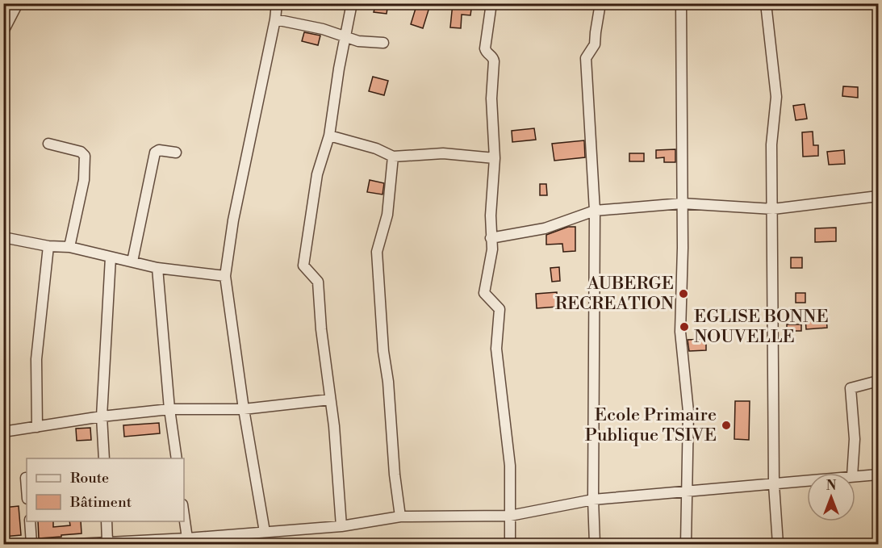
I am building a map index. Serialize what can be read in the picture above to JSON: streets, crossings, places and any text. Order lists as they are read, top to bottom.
{
  "places": ["AUBERGE RECREATION", "EGLISE BONNE NOUVELLE", "Ecole Primaire Publique TSIVE"],
  "legend": ["Route", "Bâtiment"],
  "north": "top"
}
